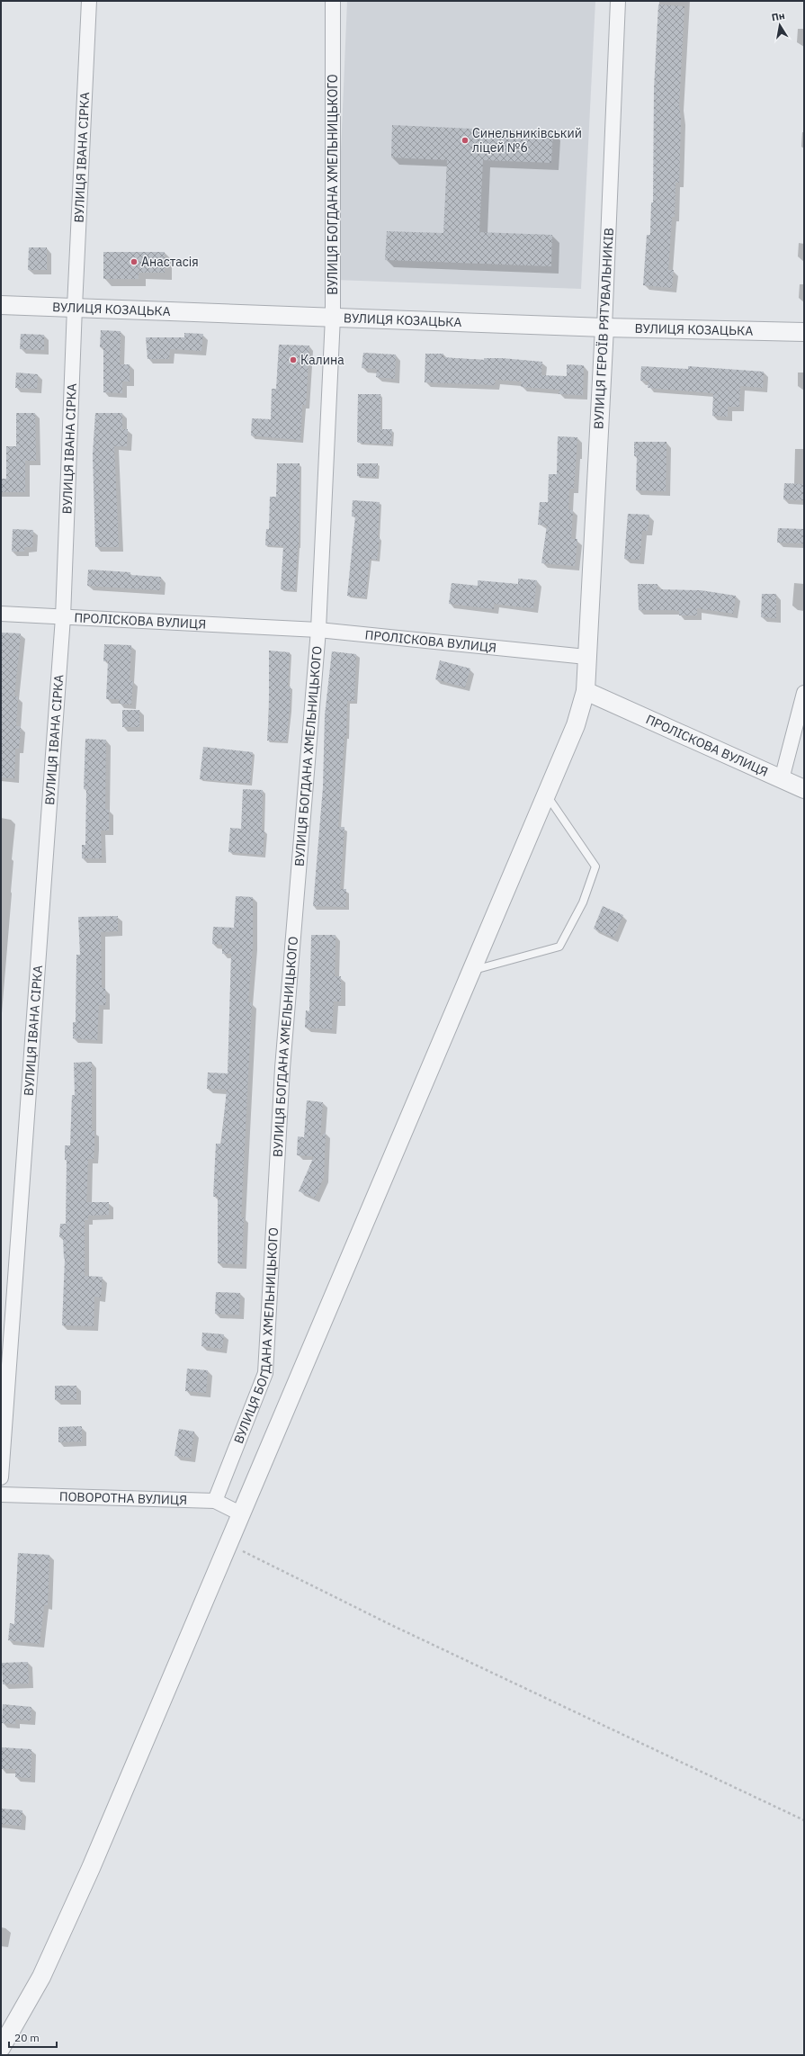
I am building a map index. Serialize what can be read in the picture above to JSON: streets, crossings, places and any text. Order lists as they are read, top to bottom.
{
  "streets": {
    "street": [
      "ВУЛИЦЯ ІВАНА СІРКА",
      "ВУЛИЦЯ БОГДАНА ХМЕЛЬНИЦЬКОГО",
      "ВУЛИЦЯ КОЗАЦЬКА",
      "ВУЛИЦЯ ГЕРОЇВ РЯТУВАЛЬНИКІВ",
      "ПРОЛІСКОВА ВУЛИЦЯ",
      "ПОВОРОТНА ВУЛИЦЯ"
    ]
  },
  "crossings": [
    ["ВУЛИЦЯ ІВАНА СІРКА", "ВУЛИЦЯ КОЗАЦЬКА"],
    ["ВУЛИЦЯ ІВАНА СІРКА", "ПРОЛІСКОВА ВУЛИЦЯ"],
    ["ВУЛИЦЯ БОГДАНА ХМЕЛЬНИЦЬКОГО", "ВУЛИЦЯ КОЗАЦЬКА"],
    ["ВУЛИЦЯ БОГДАНА ХМЕЛЬНИЦЬКОГО", "ПРОЛІСКОВА ВУЛИЦЯ"],
    ["ВУЛИЦЯ БОГДАНА ХМЕЛЬНИЦЬКОГО", "ПОВОРОТНА ВУЛИЦЯ"],
    ["ВУЛИЦЯ КОЗАЦЬКА", "ВУЛИЦЯ ГЕРОЇВ РЯТУВАЛЬНИКІВ"],
    ["ВУЛИЦЯ ГЕРОЇВ РЯТУВАЛЬНИКІВ", "ПРОЛІСКОВА ВУЛИЦЯ"]
  ],
  "places": ["Синельниківський ліцей №6", "Анастасія", "Калина"],
  "scale_bar": "20 m",
  "north": "top"
}
